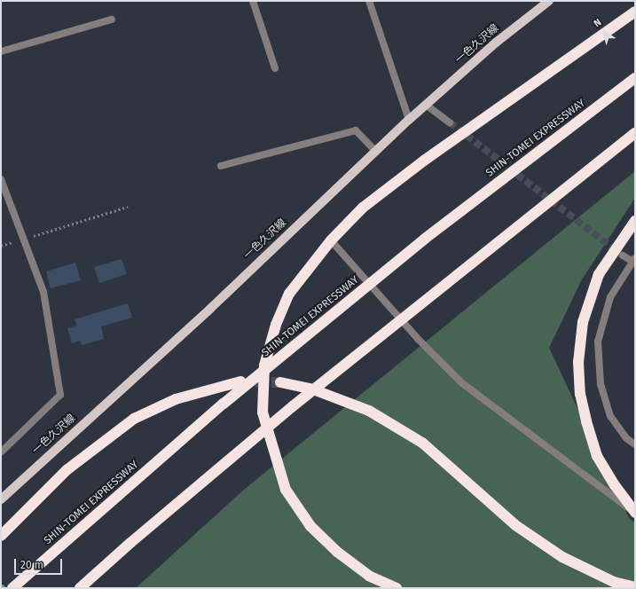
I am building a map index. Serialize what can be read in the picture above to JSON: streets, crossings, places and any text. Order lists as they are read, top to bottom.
{
  "streets": {
    "highway": ["SHIN-TOMEI EXPRESSWAY"],
    "main road": ["一色久沢線"]
  },
  "scale_bar": "20 m",
  "north": "top left"
}
